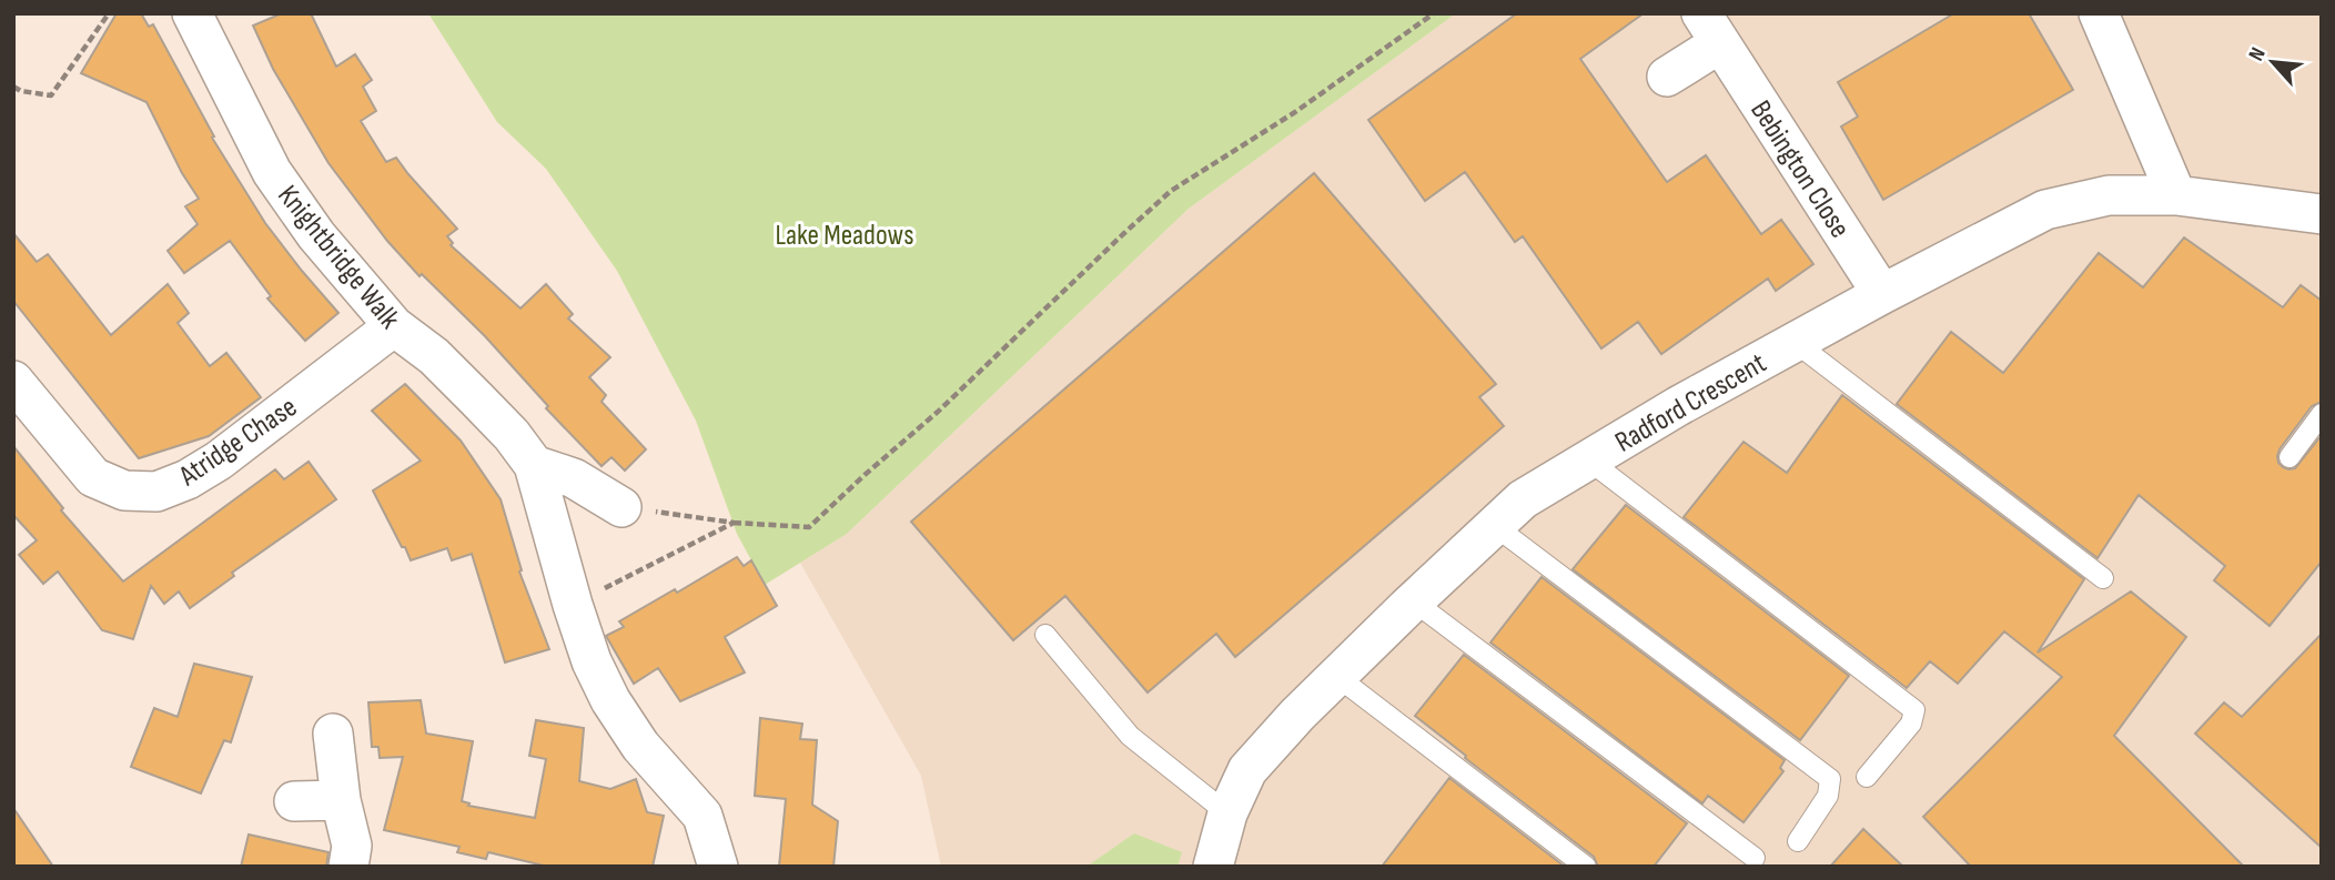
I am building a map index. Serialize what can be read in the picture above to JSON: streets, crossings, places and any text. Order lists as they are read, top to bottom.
{
  "streets": {
    "street": [
      "Bebington Close",
      "Knightbridge Walk",
      "Radford Crescent",
      "Atridge Chase"
    ]
  },
  "crossings": [
    ["Bebington Close", "Radford Crescent"],
    ["Knightbridge Walk", "Atridge Chase"]
  ],
  "parks": ["Lake Meadows"],
  "north": "top left"
}
